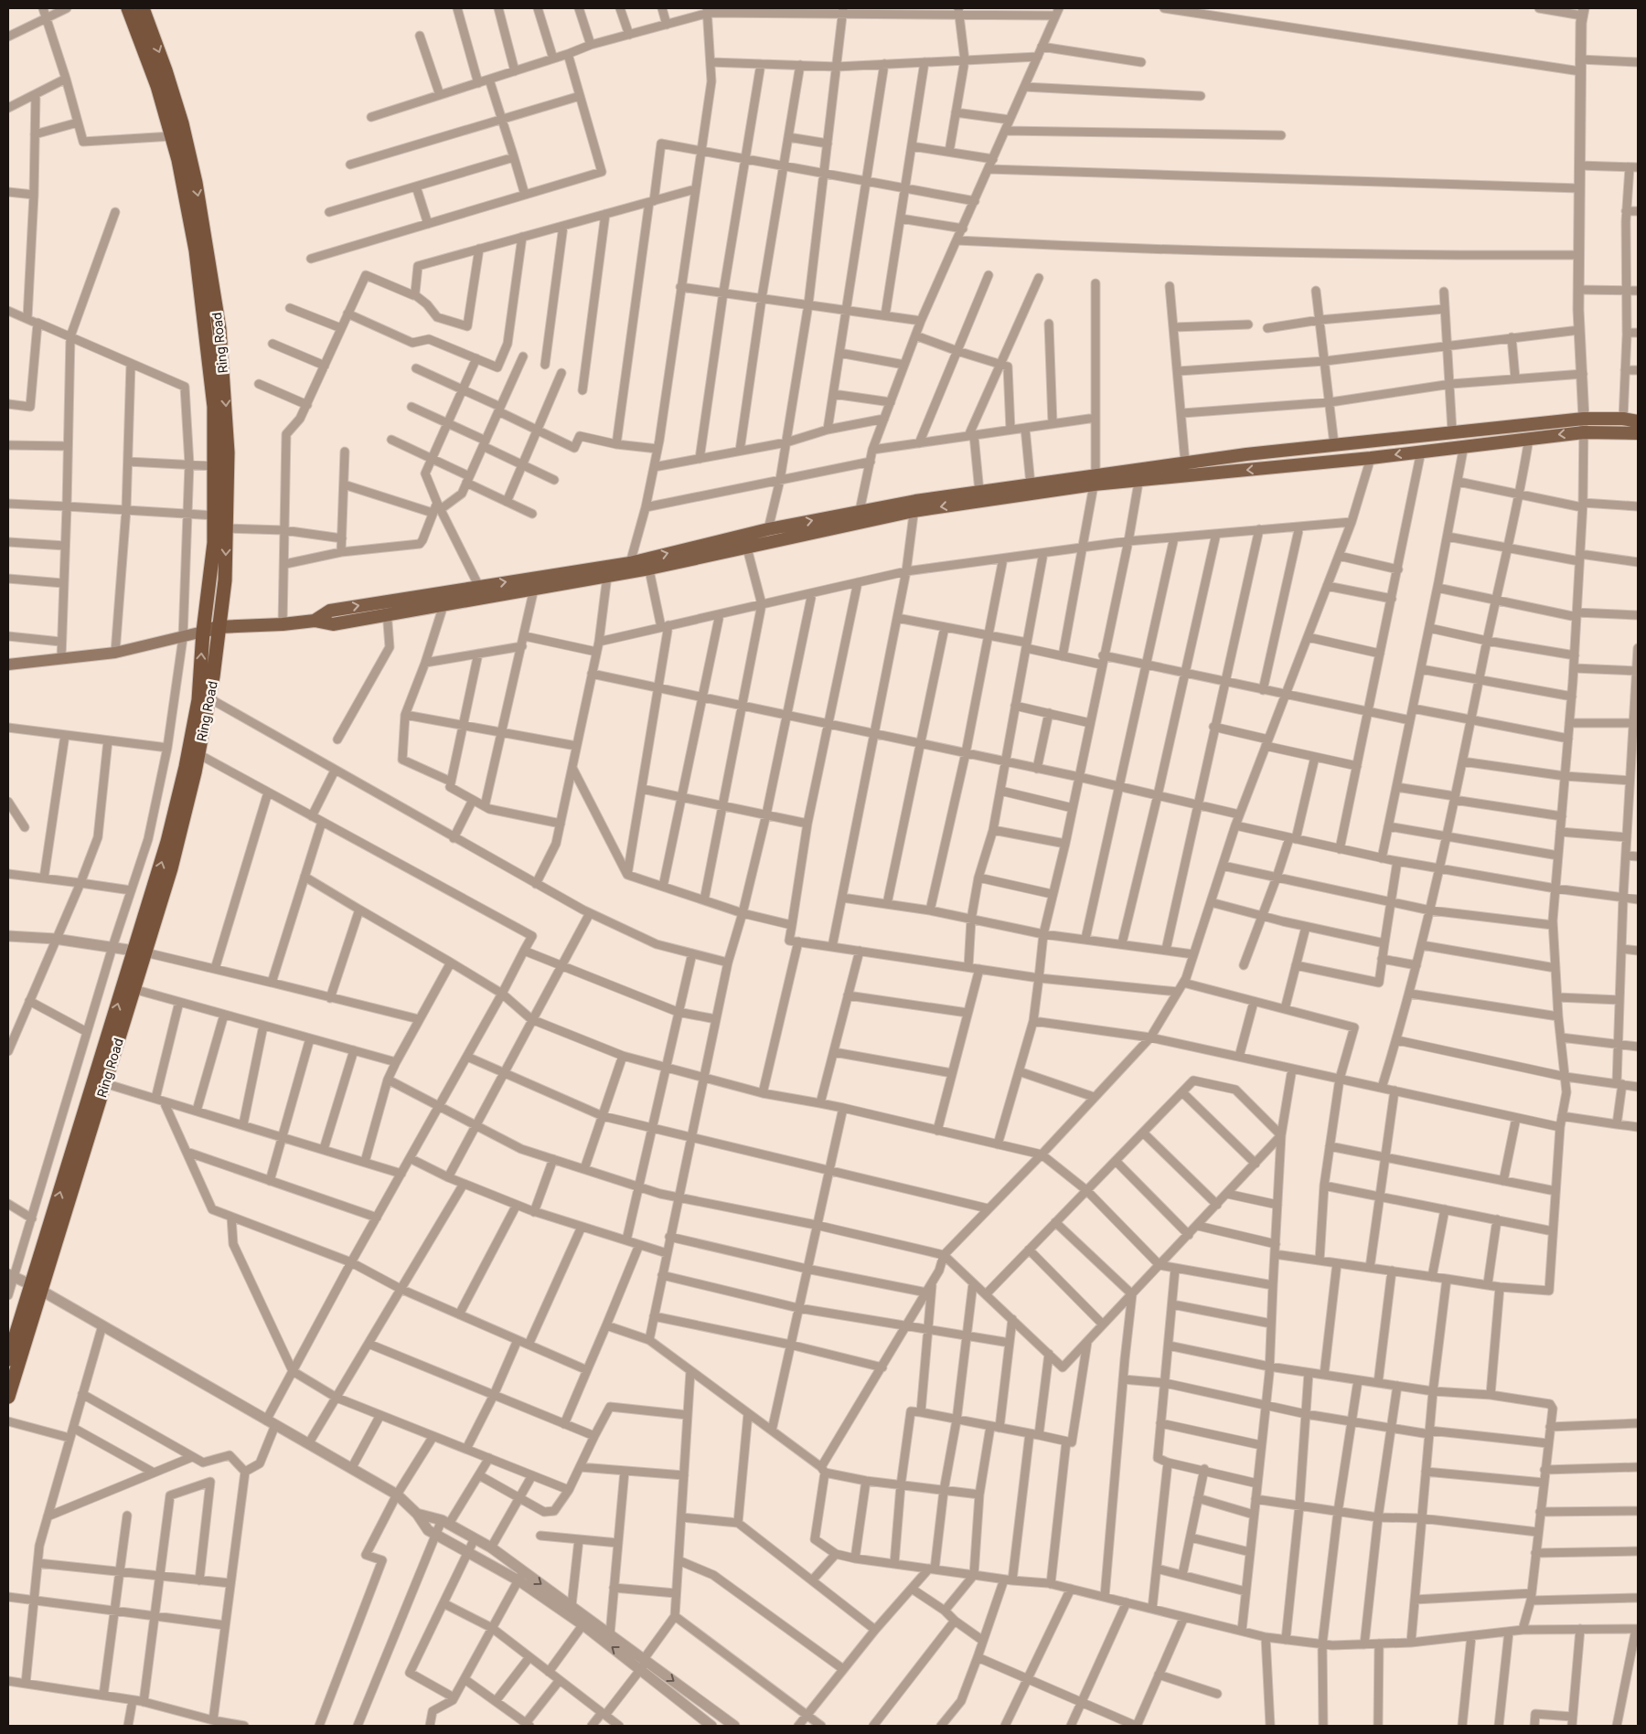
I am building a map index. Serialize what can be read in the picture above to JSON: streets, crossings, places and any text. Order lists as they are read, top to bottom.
{
  "streets": {
    "highway": ["Ring Road"]
  }
}
